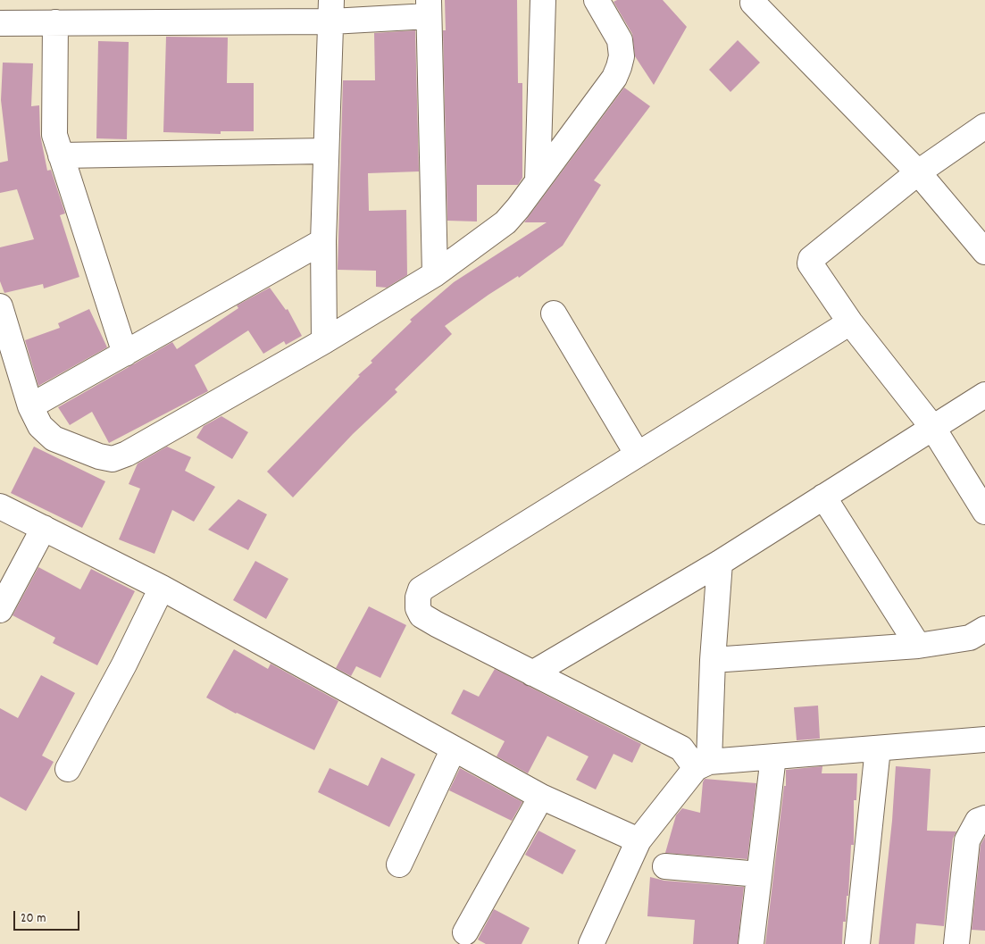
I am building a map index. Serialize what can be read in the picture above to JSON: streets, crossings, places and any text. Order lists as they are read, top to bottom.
{
  "scale_bar": "20 m"
}
